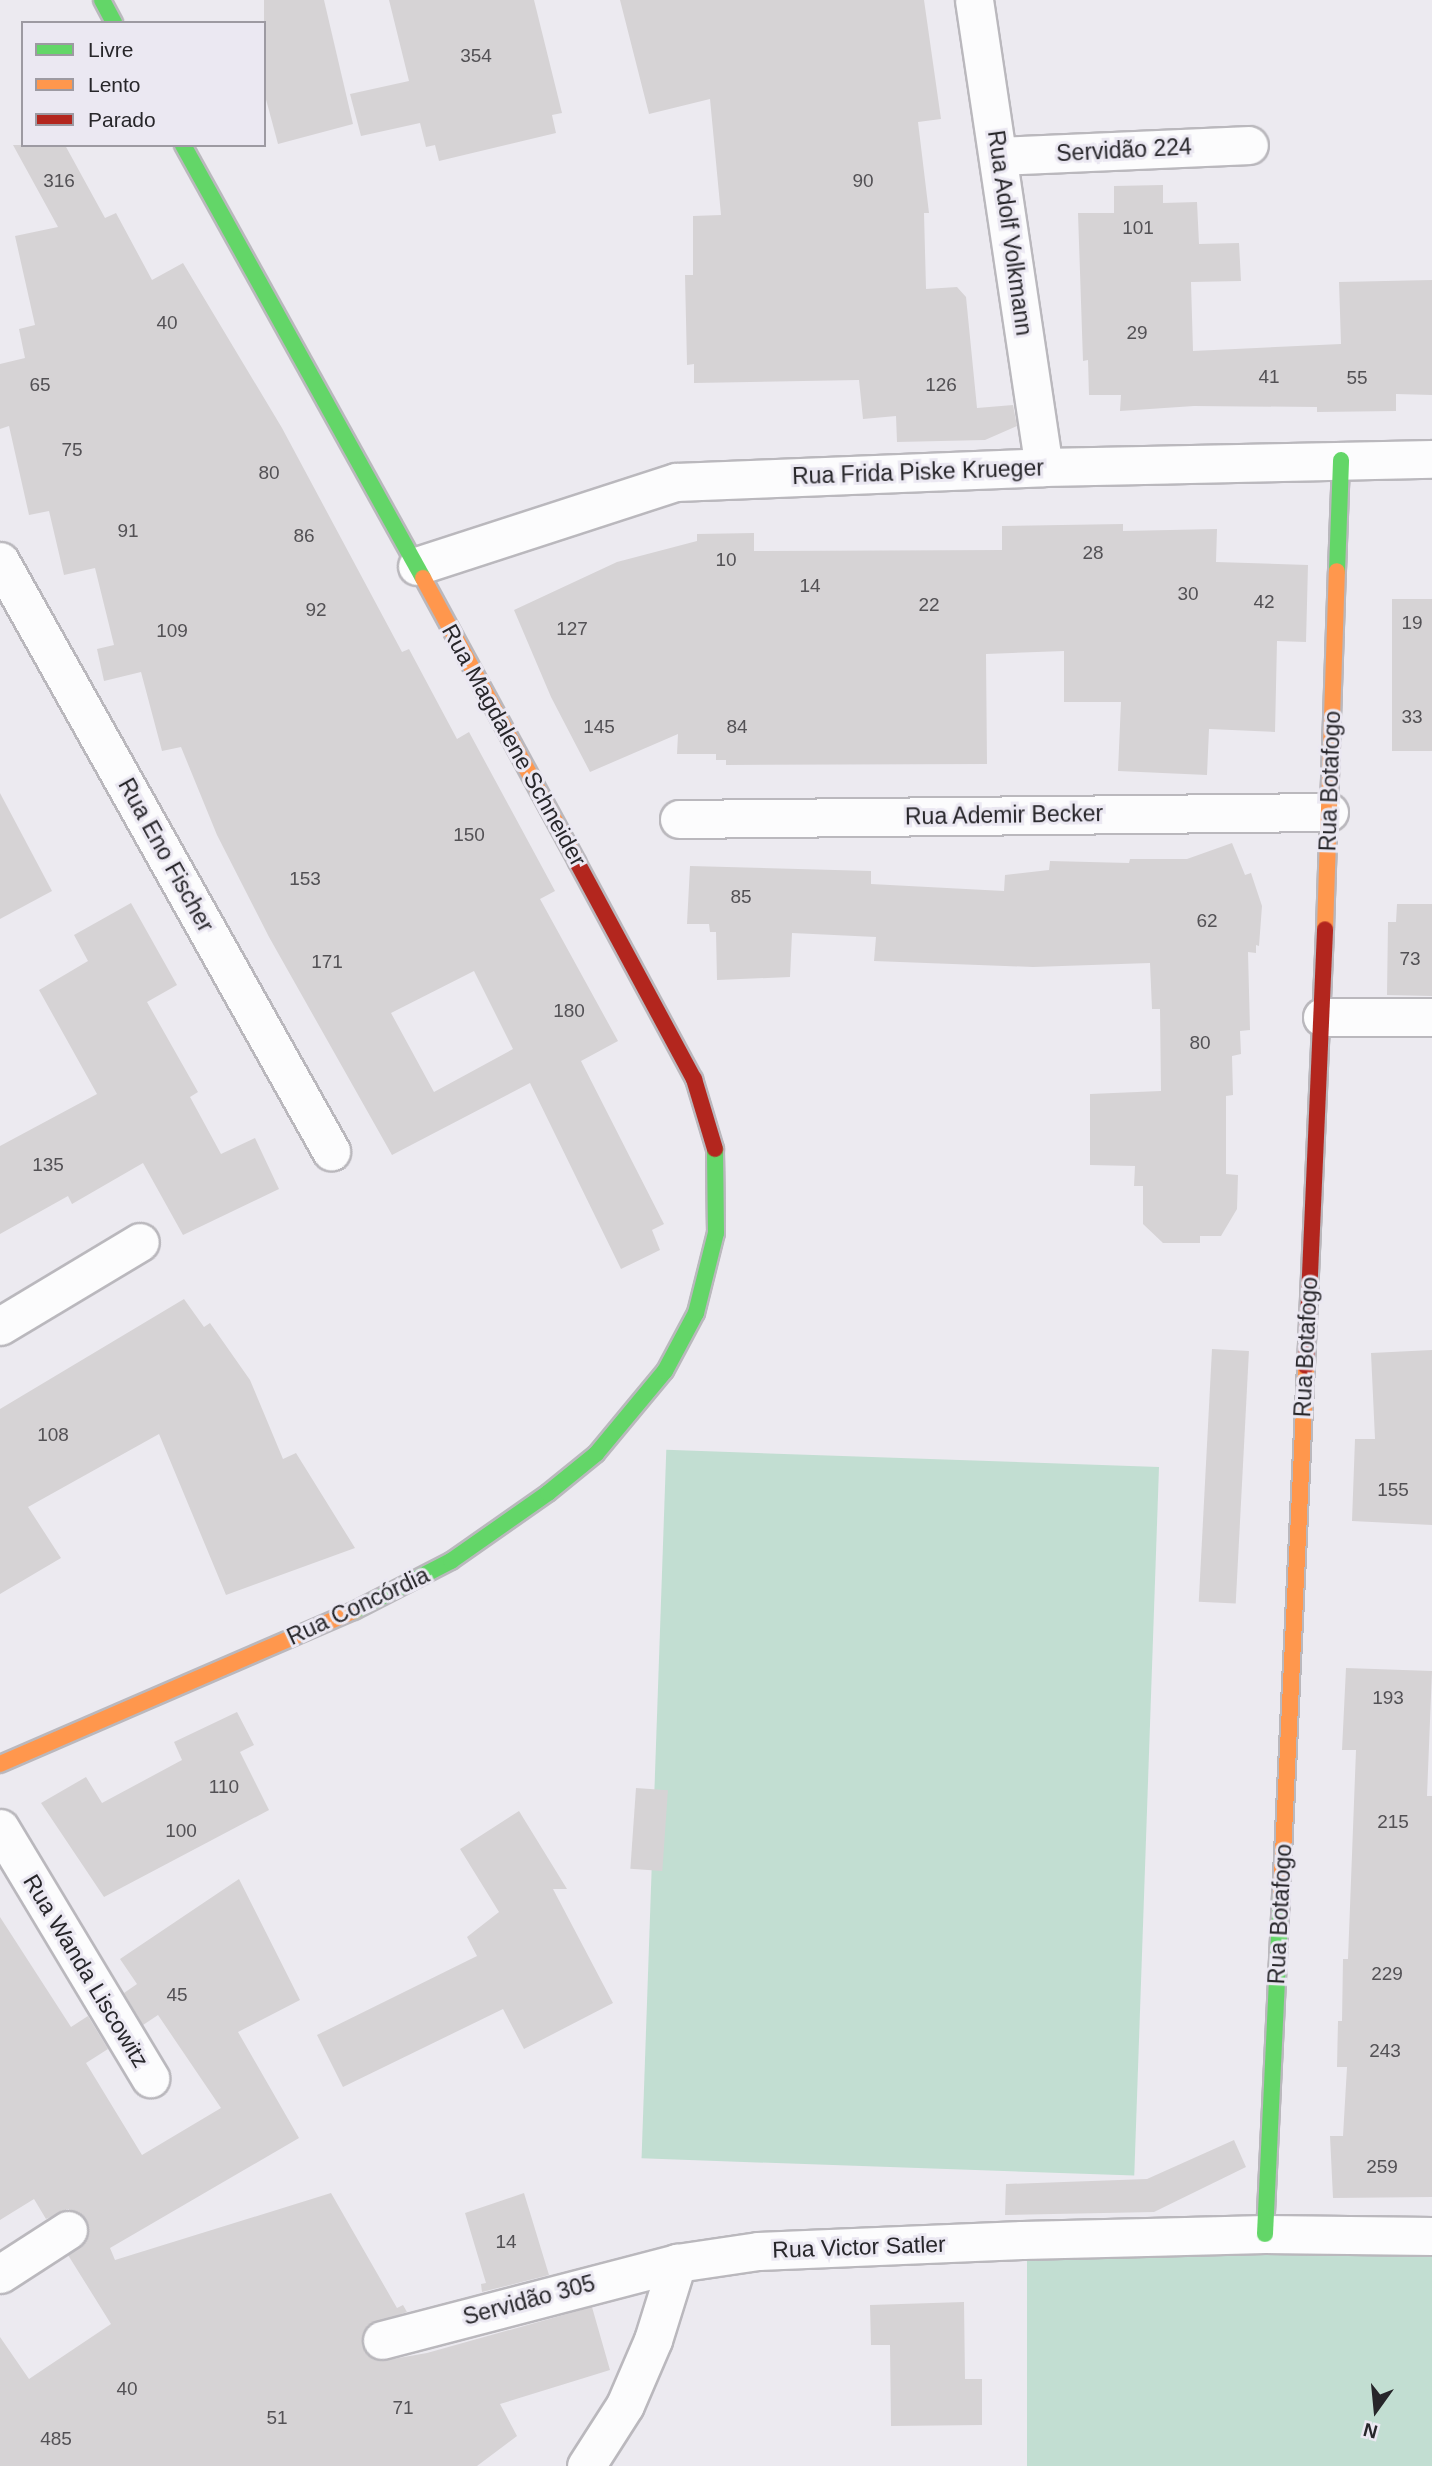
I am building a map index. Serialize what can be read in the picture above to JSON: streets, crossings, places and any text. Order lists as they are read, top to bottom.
{
  "streets": {
    "main road": ["Rua Magdalene Schneider", "Rua Botafogo", "Rua Concórdia"],
    "street": [
      "Servidão 224",
      "Rua Adolf Volkmann",
      "Rua Frida Piske Krueger",
      "Rua Ademir Becker",
      "Rua Eno Fischer",
      "Rua Wanda Liscowitz",
      "Rua Victor Satler",
      "Servidão 305"
    ]
  },
  "crossings": [
    ["Servidão 224", "Rua Adolf Volkmann"],
    ["Rua Adolf Volkmann", "Rua Frida Piske Krueger"],
    ["Rua Frida Piske Krueger", "Rua Magdalene Schneider"],
    ["Rua Frida Piske Krueger", "Rua Botafogo"],
    ["Rua Magdalene Schneider", "Rua Concórdia"],
    ["Rua Botafogo", "Rua Ademir Becker"],
    ["Rua Botafogo", "Rua Victor Satler"],
    ["Rua Victor Satler", "Servidão 305"]
  ],
  "house_numbers": [
    "354",
    "316",
    "90",
    "101",
    "40",
    "29",
    "41",
    "55",
    "65",
    "126",
    "75",
    "80",
    "91",
    "86",
    "28",
    "10",
    "14",
    "30",
    "42",
    "22",
    "92",
    "19",
    "127",
    "109",
    "33",
    "145",
    "84",
    "150",
    "153",
    "85",
    "62",
    "73",
    "171",
    "180",
    "80",
    "135",
    "108",
    "155",
    "193",
    "110",
    "215",
    "100",
    "229",
    "45",
    "243",
    "259",
    "14",
    "40",
    "71",
    "51",
    "485"
  ],
  "legend": ["Livre", "Lento", "Parado"],
  "north": "bottom"
}
